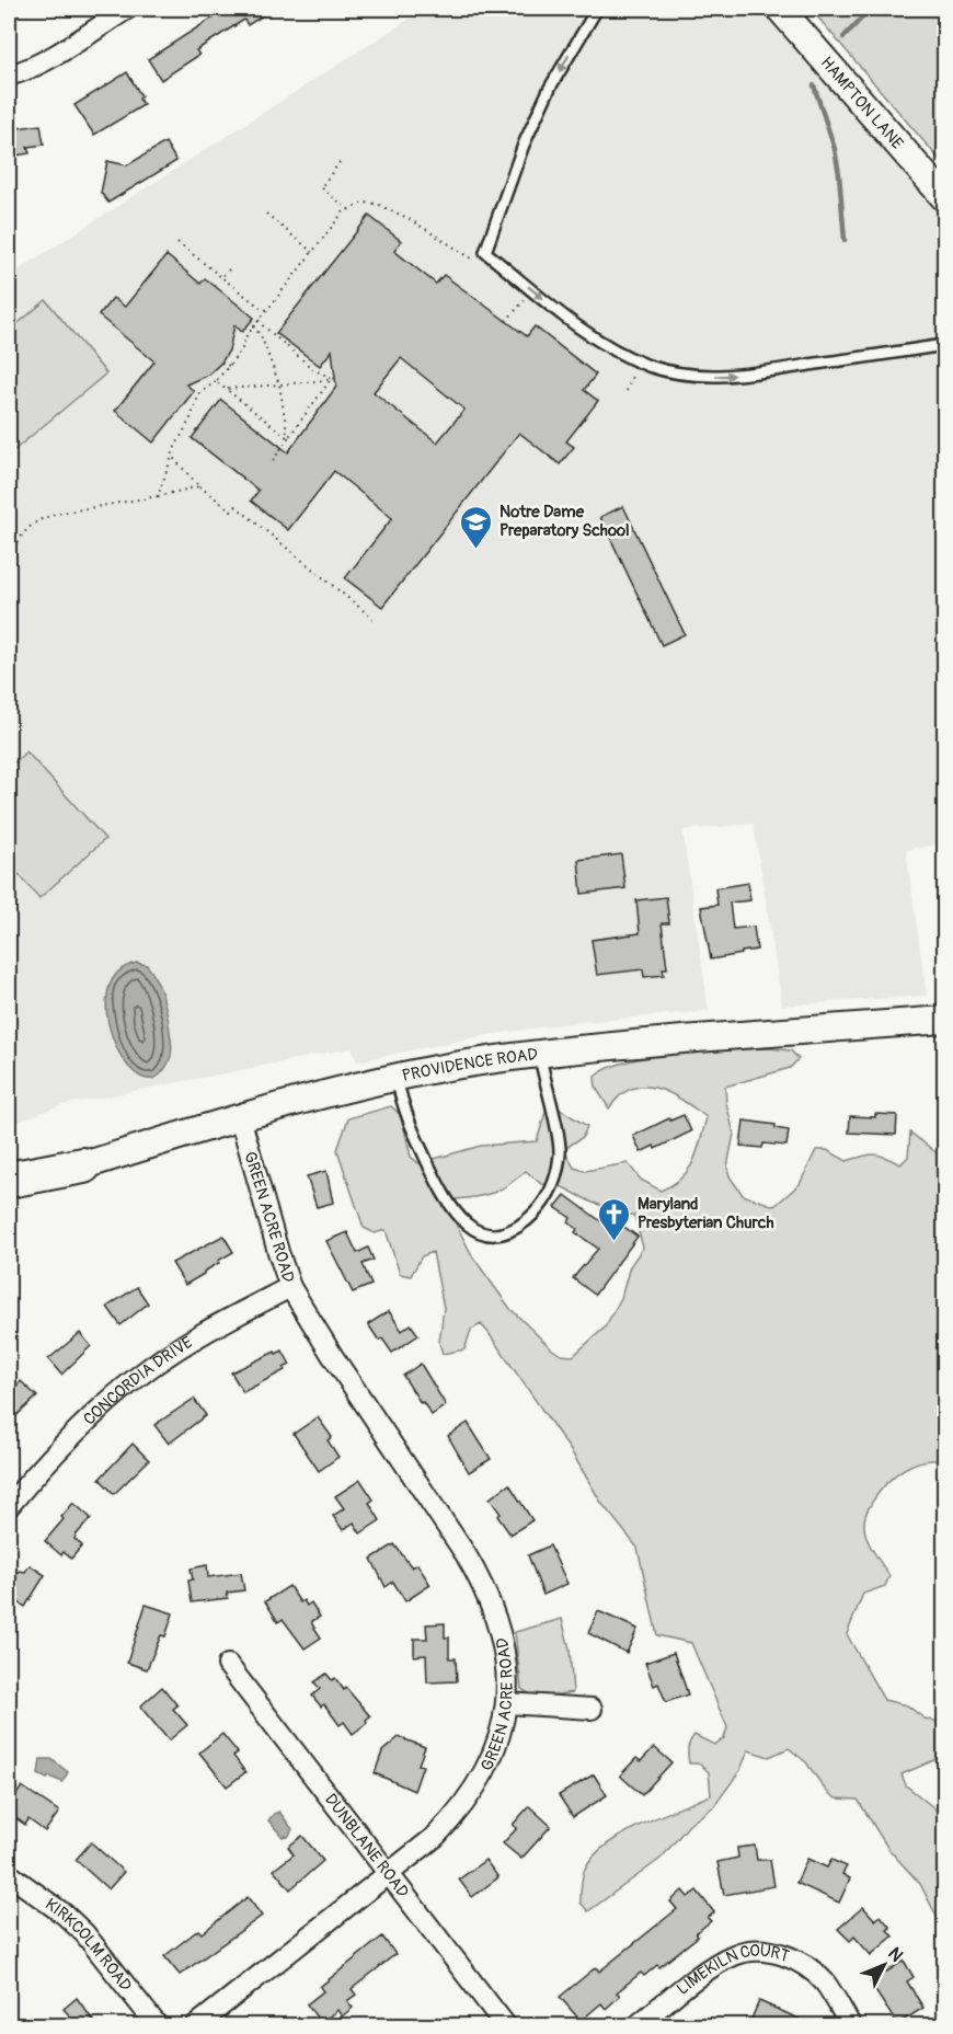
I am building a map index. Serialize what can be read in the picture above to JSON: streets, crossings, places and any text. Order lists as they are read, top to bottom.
{
  "streets": {
    "street": [
      "HAMPTON LANE",
      "PROVIDENCE ROAD",
      "GREEN ACRE ROAD",
      "CONCORDIA DRIVE",
      "DUNBLANE ROAD",
      "KIRKCOLM ROAD",
      "LIMEKILN COURT"
    ]
  },
  "crossings": [
    ["PROVIDENCE ROAD", "GREEN ACRE ROAD"],
    ["GREEN ACRE ROAD", "CONCORDIA DRIVE"],
    ["GREEN ACRE ROAD", "DUNBLANE ROAD"]
  ],
  "places": {
    "school or university": ["Notre Dame Preparatory School"],
    "church": ["Maryland Presbyterian Church"]
  },
  "north": "top right"
}
